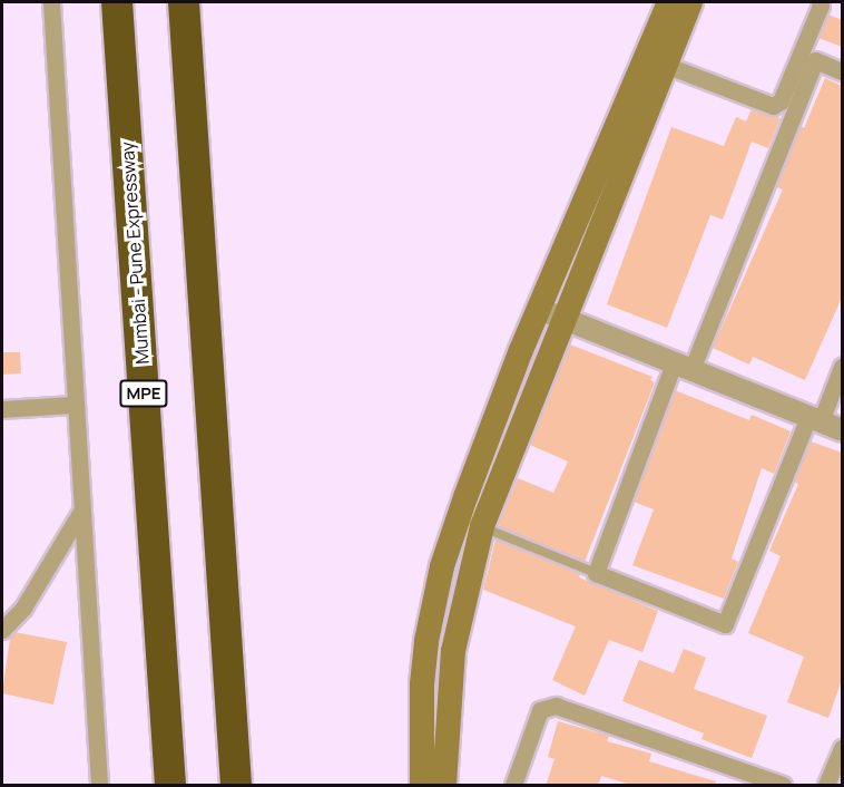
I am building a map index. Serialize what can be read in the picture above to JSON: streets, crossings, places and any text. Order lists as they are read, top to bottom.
{
  "streets": {
    "highway": ["Mumbai - Pune Expressway", "MPE"]
  }
}
